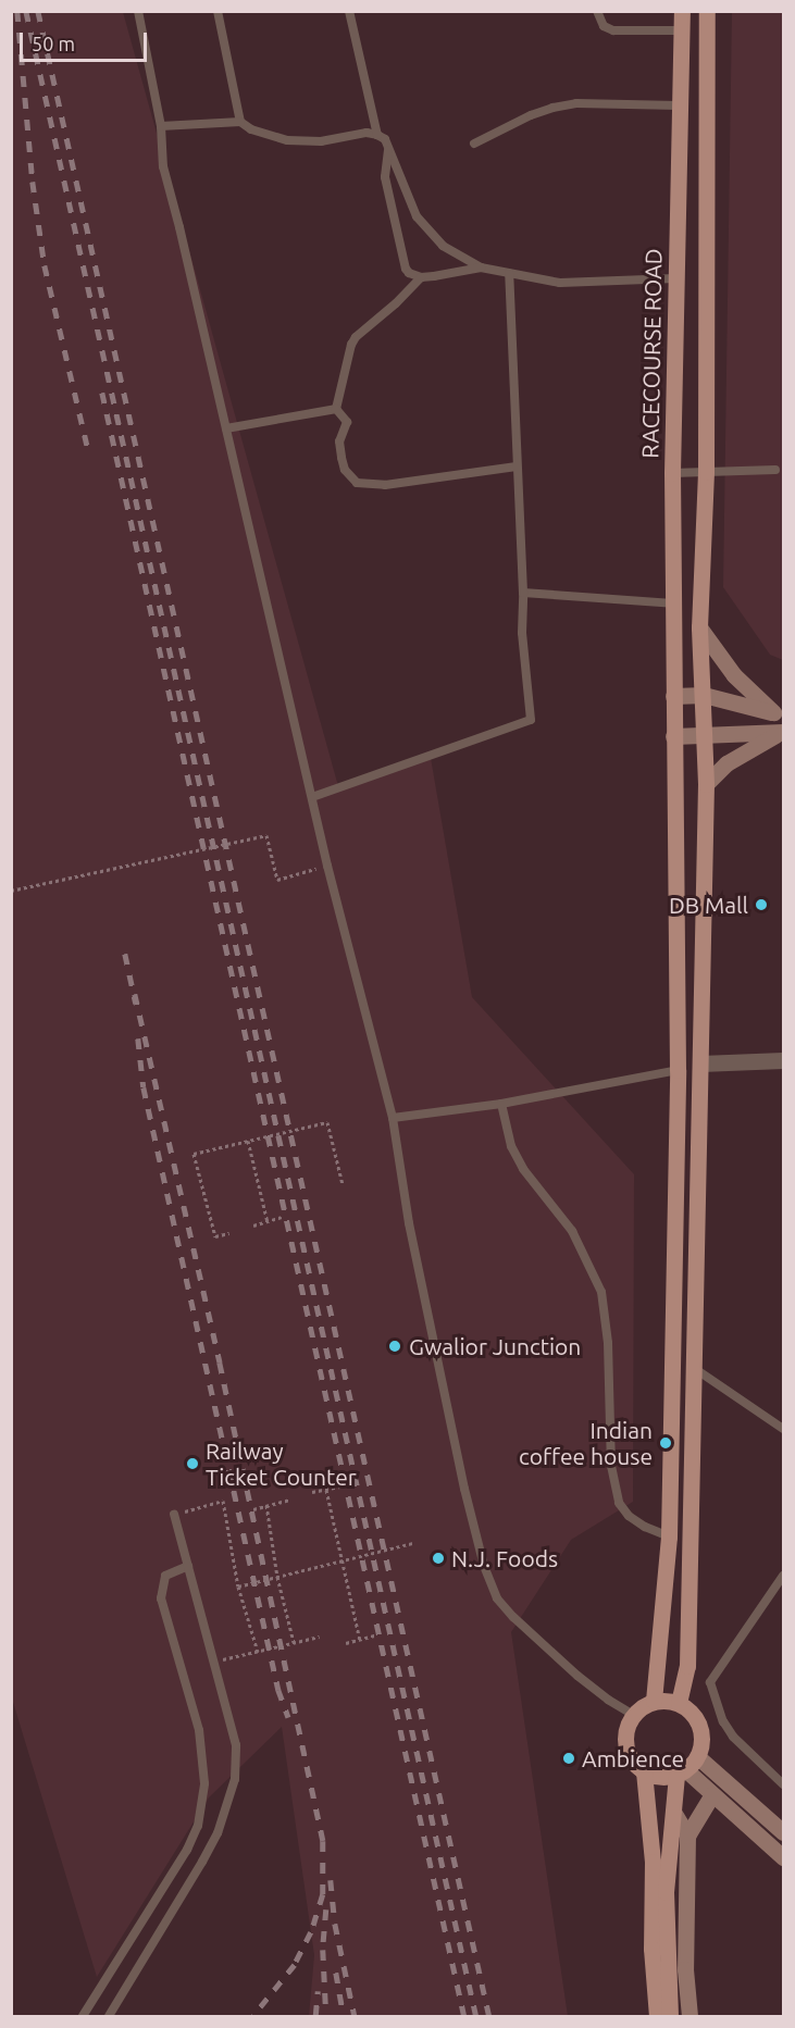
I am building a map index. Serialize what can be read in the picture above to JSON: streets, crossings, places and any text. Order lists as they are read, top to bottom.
{
  "streets": {
    "main road": ["RACECOURSE ROAD"]
  },
  "places": [
    "DB Mall",
    "Gwalior Junction",
    "Indian coffee house",
    "Railway Ticket Counter",
    "N.J. Foods",
    "Ambience"
  ],
  "scale_bar": "50 m"
}
